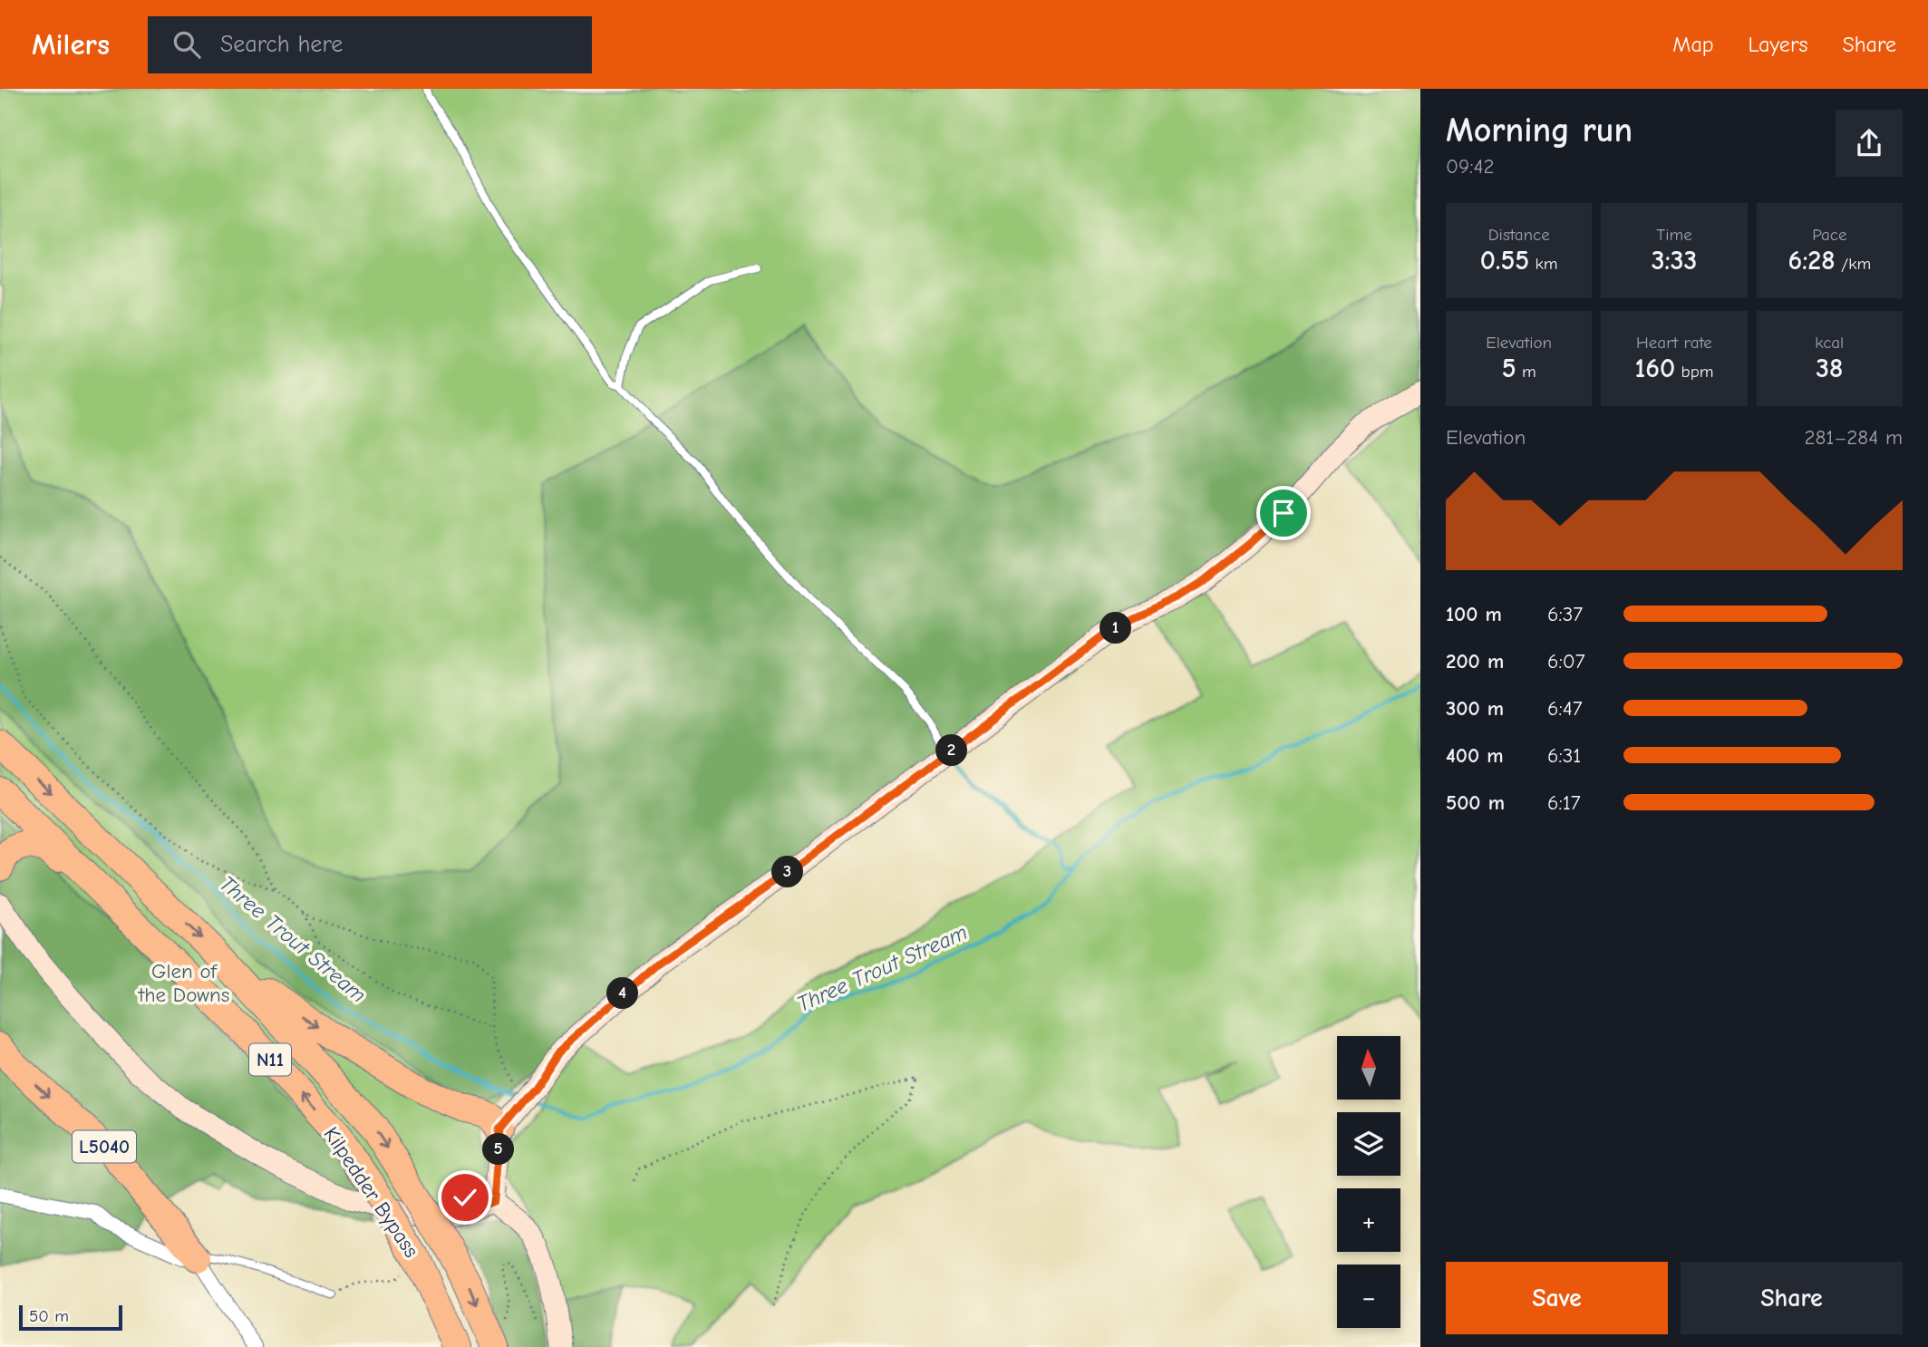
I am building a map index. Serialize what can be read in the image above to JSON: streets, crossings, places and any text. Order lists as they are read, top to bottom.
{
  "streets": {
    "highway": ["N11", "L5040", "Kilpedder Bypass"]
  },
  "crossings": [
    ["N11", "Kilpedder Bypass"]
  ],
  "water": ["Three Trout Stream"],
  "parks": ["Glen of the Downs"],
  "scale_bar": "50 m",
  "north": "top",
  "page": {
    "header": "Milers",
    "search": "Search here",
    "nav": ["Map", "Layers", "Share"],
    "heading": ["Morning run", "09:42"],
    "stats": [
      ["Distance", "0.55 km"],
      ["Time", "3:33"],
      ["Pace", "6:28 /km"],
      ["Elevation", "5 m"],
      ["Heart rate", "160 bpm"],
      ["kcal", "38"]
    ],
    "chart": ["Elevation", "281–284 m"],
    "list": [
      {
        "name": "100 m",
        "note": "6:37"
      },
      {
        "name": "200 m",
        "note": "6:07"
      },
      {
        "name": "300 m",
        "note": "6:47"
      },
      {
        "name": "400 m",
        "note": "6:31"
      },
      {
        "name": "500 m",
        "note": "6:17"
      }
    ],
    "pins": [
      "1",
      "2",
      "3",
      "4",
      "5"
    ],
    "map_buttons": ["+", "−"],
    "buttons": ["Save", "Share"],
    "scale": "50 m"
  }
}
